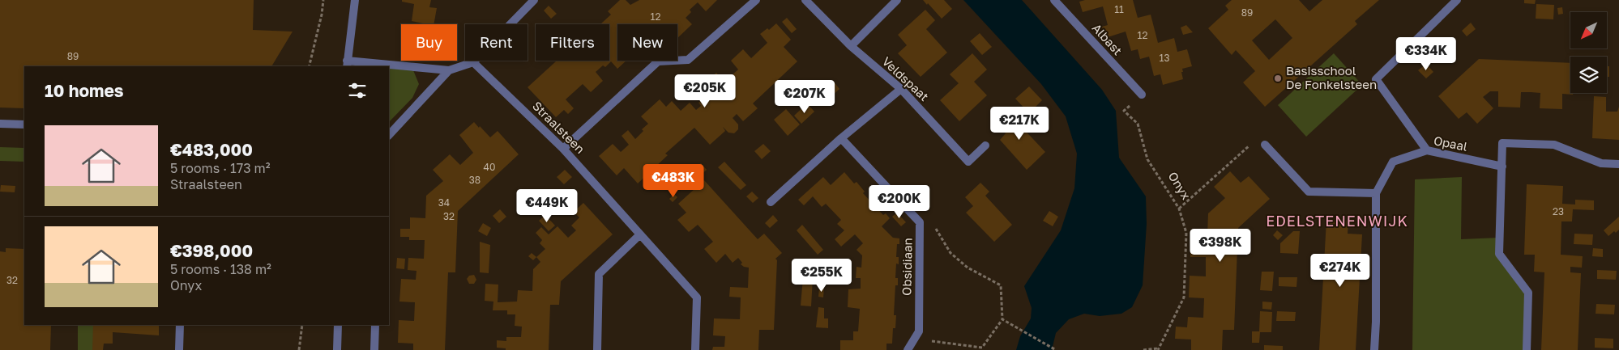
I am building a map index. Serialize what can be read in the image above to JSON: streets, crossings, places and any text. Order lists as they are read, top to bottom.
{
  "streets": {
    "street": [
      "Albast",
      "Veldspaat",
      "Straalsteen",
      "Opaal",
      "Obsidiaan"
    ],
    "path": ["Onyx"]
  },
  "crossings": [
    ["Albast", "Onyx"]
  ],
  "districts": ["EDELSTENENWIJK"],
  "places": ["Basisschool De Fonkelsteen"],
  "house_numbers": [
    "11",
    "89",
    "12",
    "12",
    "89",
    "13",
    "40",
    "38",
    "34",
    "23",
    "32",
    "32"
  ],
  "north": "bottom left",
  "page": {
    "chip": [
      "Buy",
      "Rent",
      "Filters",
      "New"
    ],
    "price": [
      "€334K",
      "€205K",
      "€207K",
      "€217K",
      "€483K",
      "€200K",
      "€449K",
      "€398K",
      "€274K",
      "€255K"
    ],
    "heading": "10 homes",
    "list": [
      {
        "name": "€483,000",
        "note": "5 rooms · 173 m² · Straalsteen"
      },
      {
        "name": "€398,000",
        "note": "5 rooms · 138 m² · Onyx"
      }
    ]
  }
}
